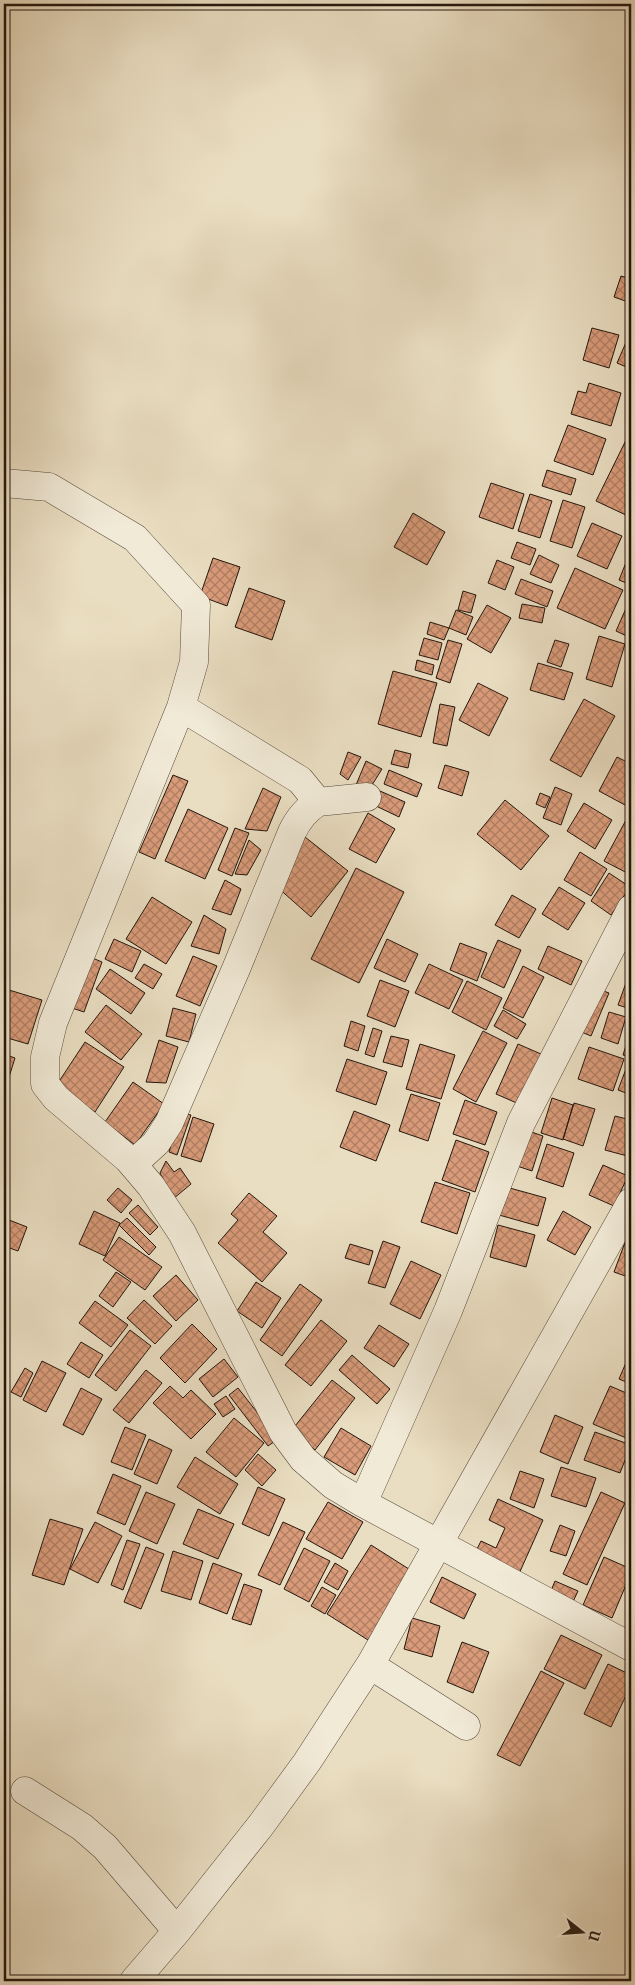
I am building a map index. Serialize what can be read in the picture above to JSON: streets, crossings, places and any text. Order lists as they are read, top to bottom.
{
  "north": "right"
}
